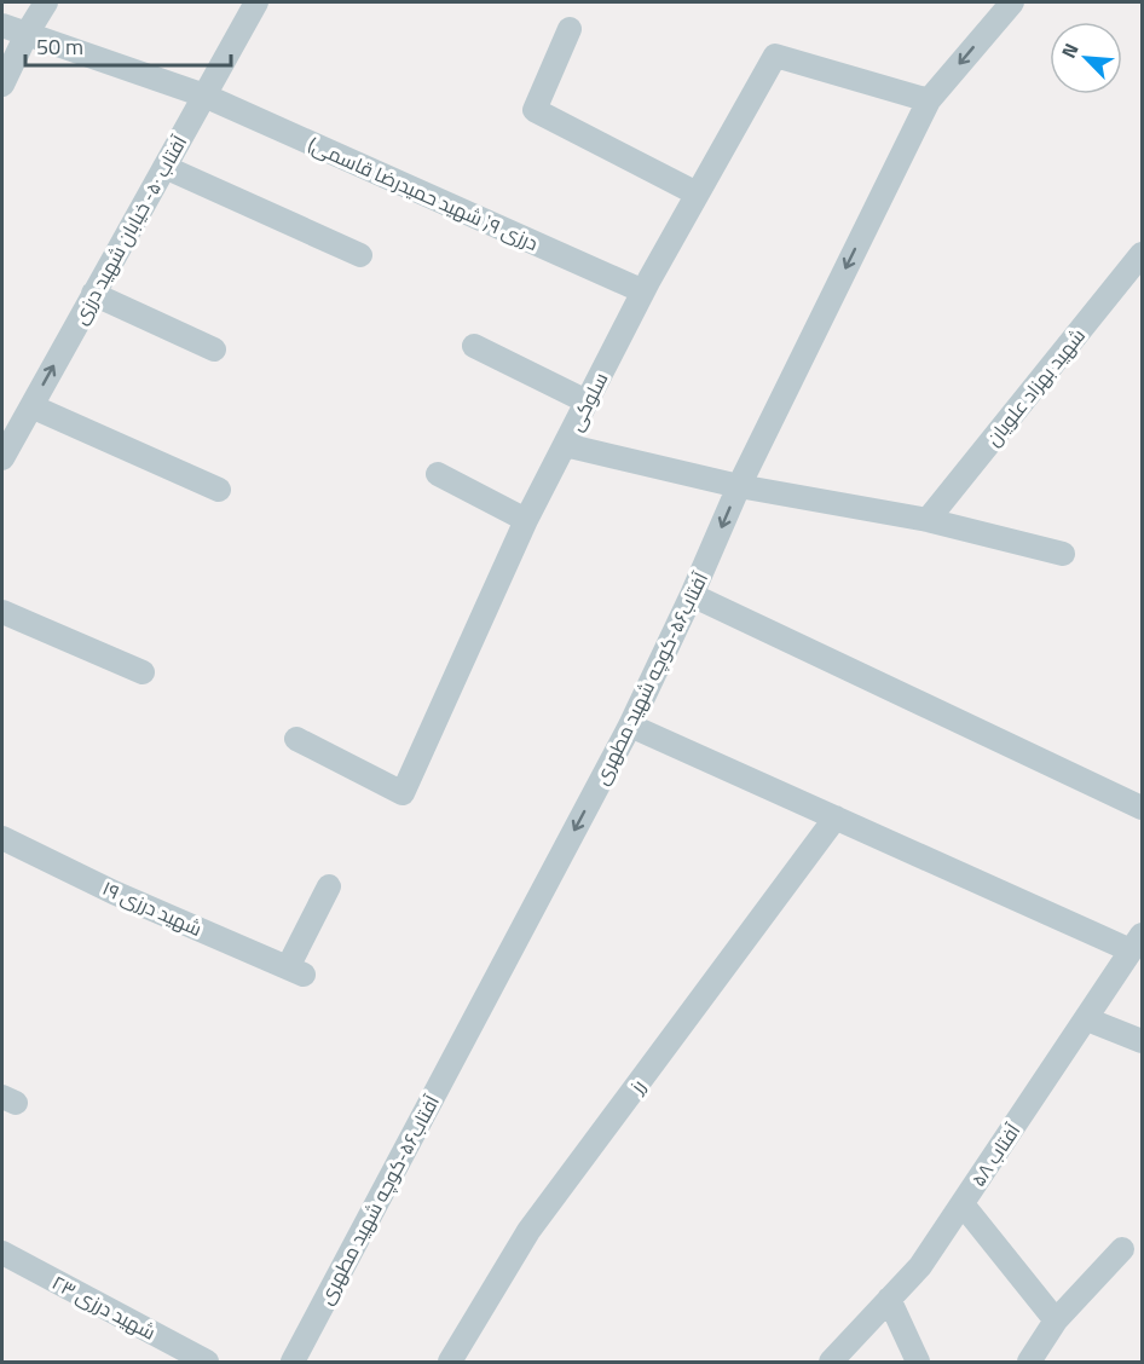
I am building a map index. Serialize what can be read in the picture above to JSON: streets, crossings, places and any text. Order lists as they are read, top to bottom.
{
  "streets": {
    "street": [
      "درزی ۹( شهید حمیدرضا قاسمی)",
      "آفتاب ۵۰- خیابان شهید درزی",
      "شهید بهزاد علویان",
      "سلوکی",
      "آفتاب۵۶-كوچه شهيد مطهری",
      "شهید درزی ۱۹",
      "رز",
      "آفتاب ۵۸",
      "شهید درزی ۲۳"
    ]
  },
  "crossings": [
    ["درزی ۹( شهید حمیدرضا قاسمی)", "آفتاب ۵۰- خیابان شهید درزی"],
    ["درزی ۹( شهید حمیدرضا قاسمی)", "سلوکی"],
    ["سلوکی", "آفتاب۵۶-كوچه شهيد مطهری"]
  ],
  "one_way": ["آفتاب۵۶-كوچه شهيد مطهری"],
  "scale_bar": "50 m",
  "north": "top left"
}
